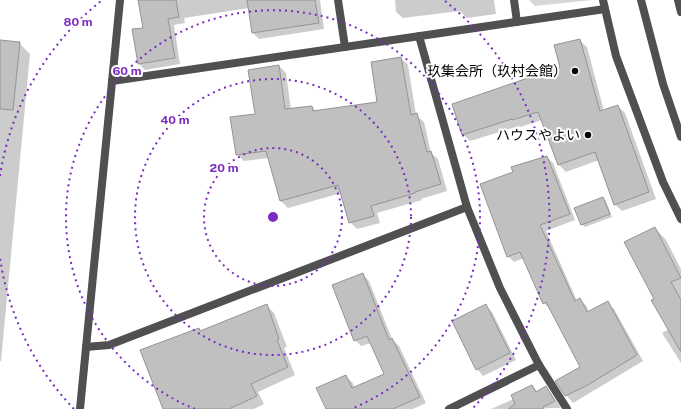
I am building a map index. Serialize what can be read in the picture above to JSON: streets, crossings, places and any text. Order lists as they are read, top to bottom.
{
  "places": ["玖集会所（玖村会館）", "ハウスやよい"],
  "rings": [
    "80 m",
    "60 m",
    "40 m",
    "20 m"
  ]
}
